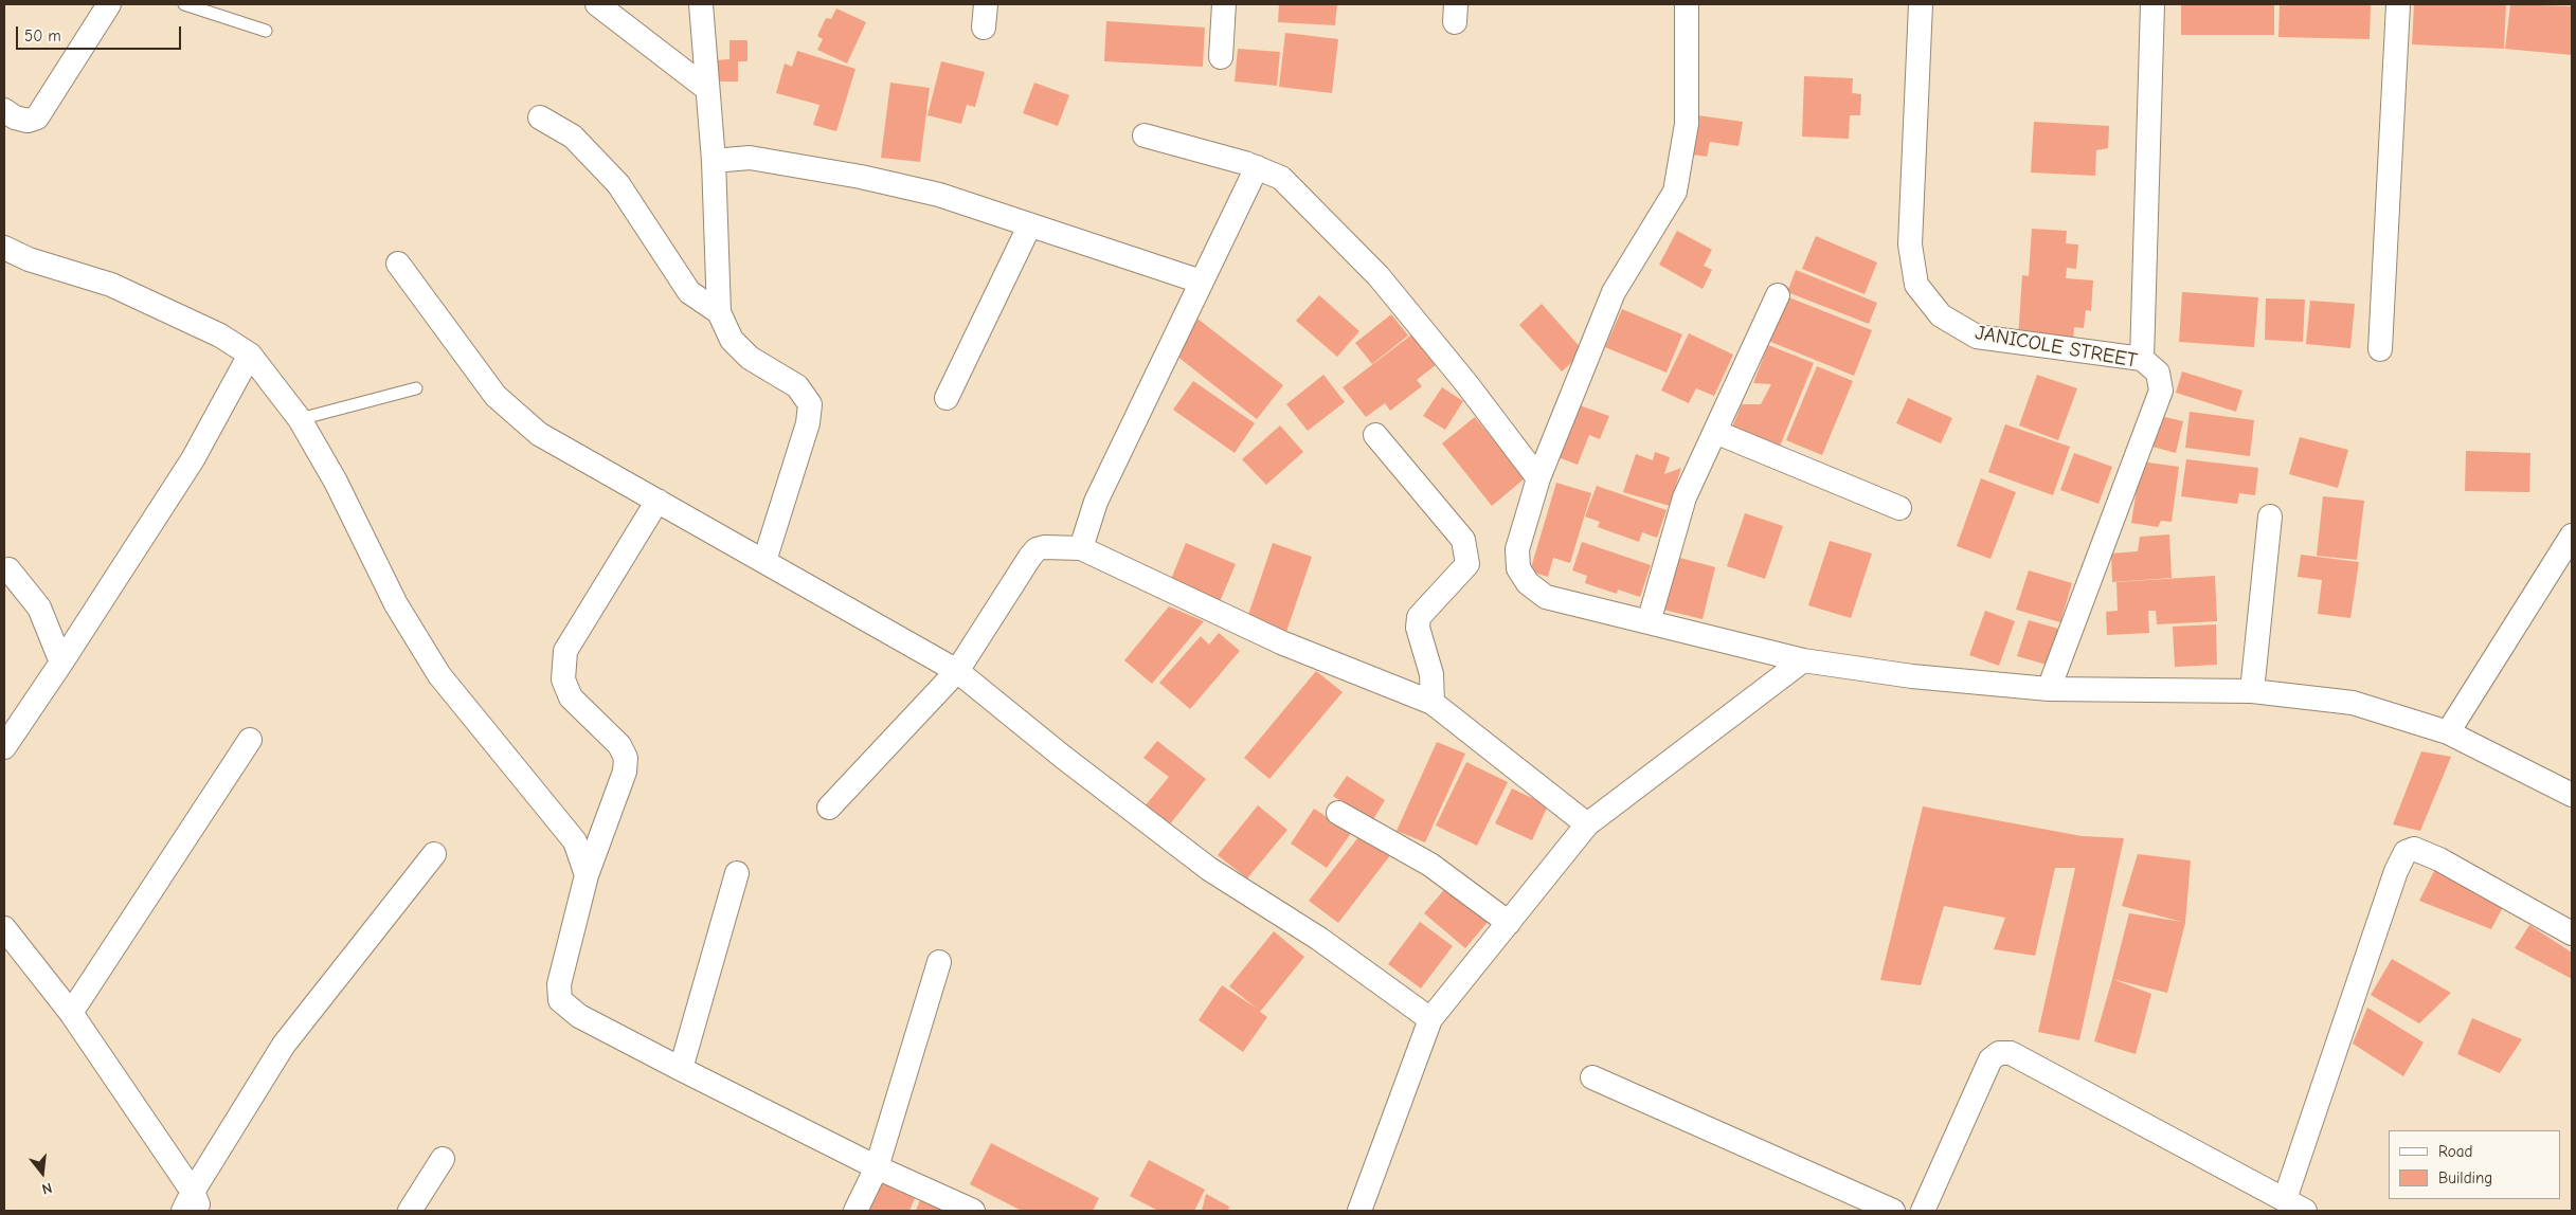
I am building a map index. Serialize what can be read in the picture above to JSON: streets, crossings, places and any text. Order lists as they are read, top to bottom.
{
  "streets": {
    "street": ["JANICOLE STREET"]
  },
  "legend": ["Road", "Building"],
  "scale_bar": "50 m",
  "north": "bottom"
}
